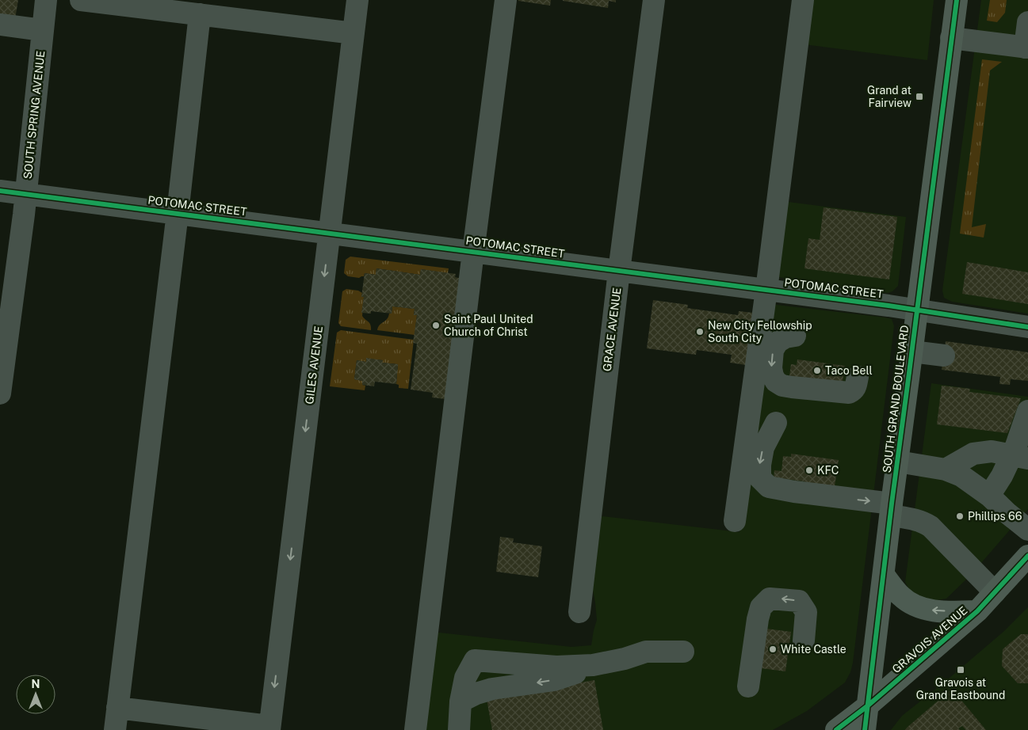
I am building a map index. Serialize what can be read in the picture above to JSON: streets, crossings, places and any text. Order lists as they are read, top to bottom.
{
  "streets": {
    "main road": ["SOUTH GRAND BOULEVARD", "GRAVOIS AVENUE"],
    "street": [
      "SOUTH SPRING AVENUE",
      "POTOMAC STREET",
      "GRACE AVENUE",
      "GILES AVENUE"
    ]
  },
  "crossings": [
    ["SOUTH SPRING AVENUE", "POTOMAC STREET"],
    ["POTOMAC STREET", "GRACE AVENUE"],
    ["POTOMAC STREET", "GILES AVENUE"],
    ["POTOMAC STREET", "SOUTH GRAND BOULEVARD"],
    ["SOUTH GRAND BOULEVARD", "GRAVOIS AVENUE"]
  ],
  "places": {
    "transit": ["Grand at Fairview", "Gravois at Grand Eastbound"],
    "other": [
      "Saint Paul United Church of Christ",
      "New City Fellowship South City",
      "Taco Bell",
      "KFC",
      "Phillips 66",
      "White Castle"
    ]
  },
  "north": "top"
}
